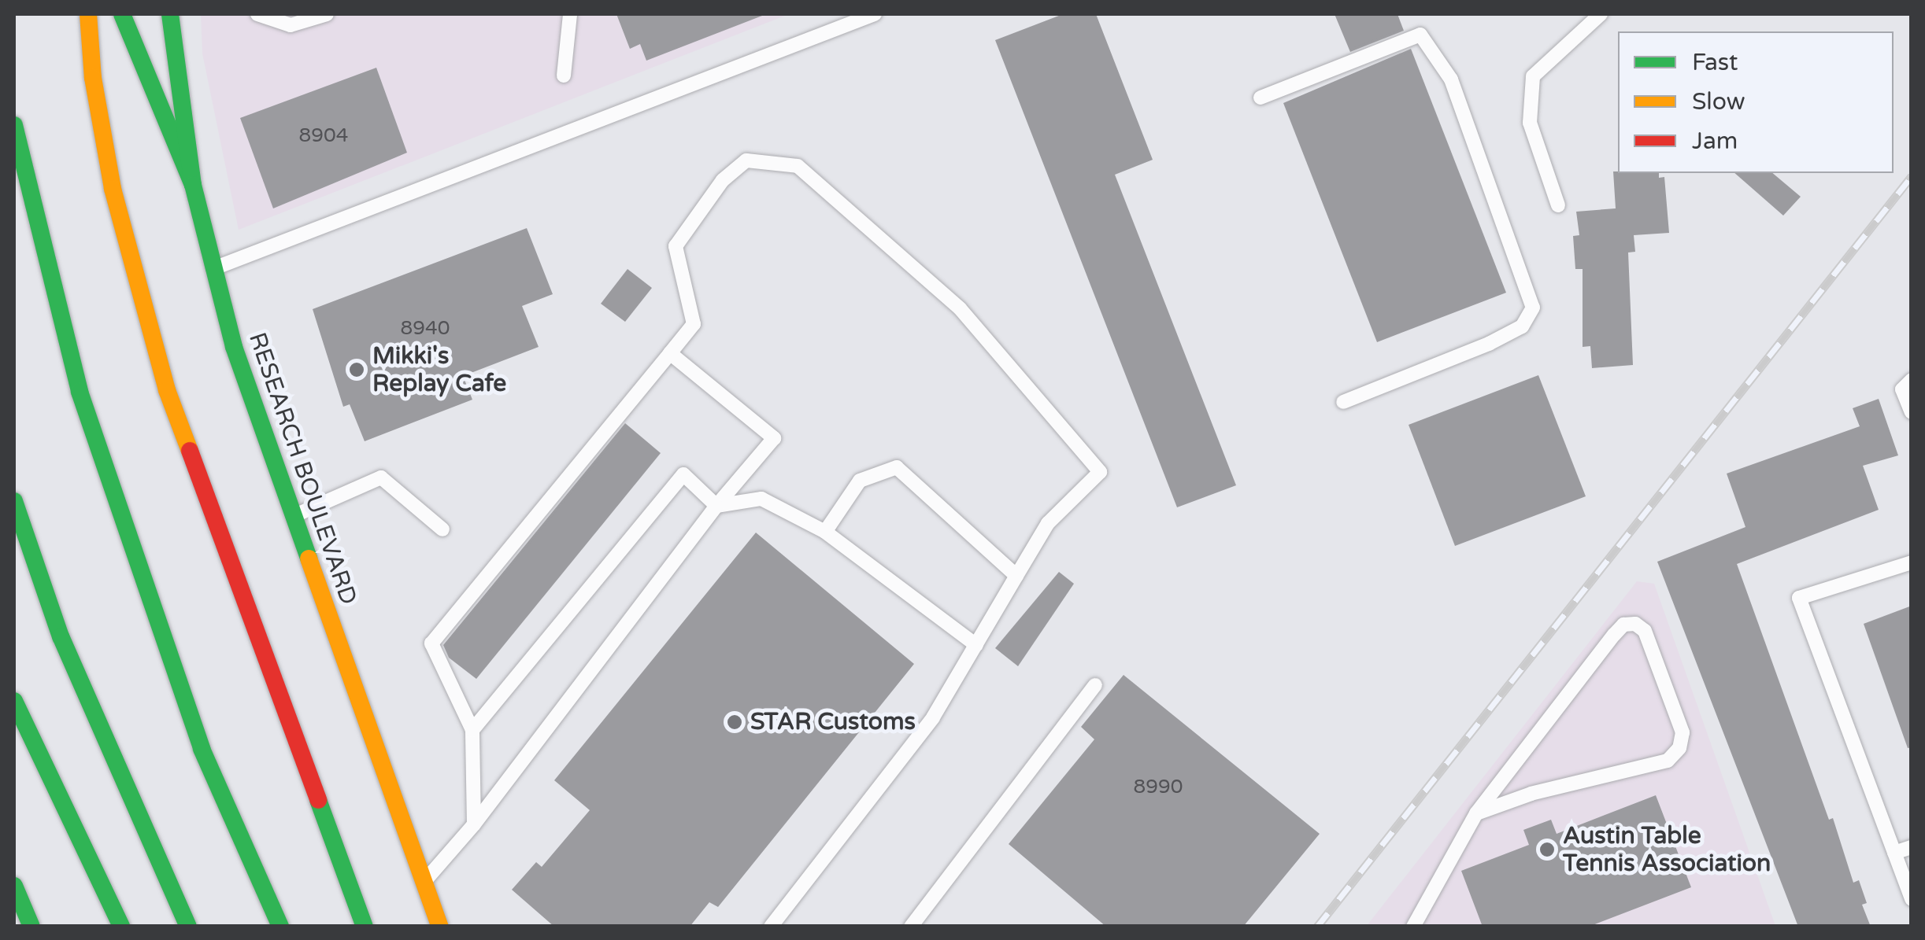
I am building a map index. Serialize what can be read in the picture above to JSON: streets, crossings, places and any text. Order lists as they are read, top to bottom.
{
  "streets": {
    "main road": ["RESEARCH BOULEVARD"]
  },
  "places": ["Mikki's Replay Cafe", "STAR Customs", "Austin Table Tennis Association"],
  "house_numbers": ["8904", "8940", "8990"],
  "legend": ["Fast", "Slow", "Jam"]
}
